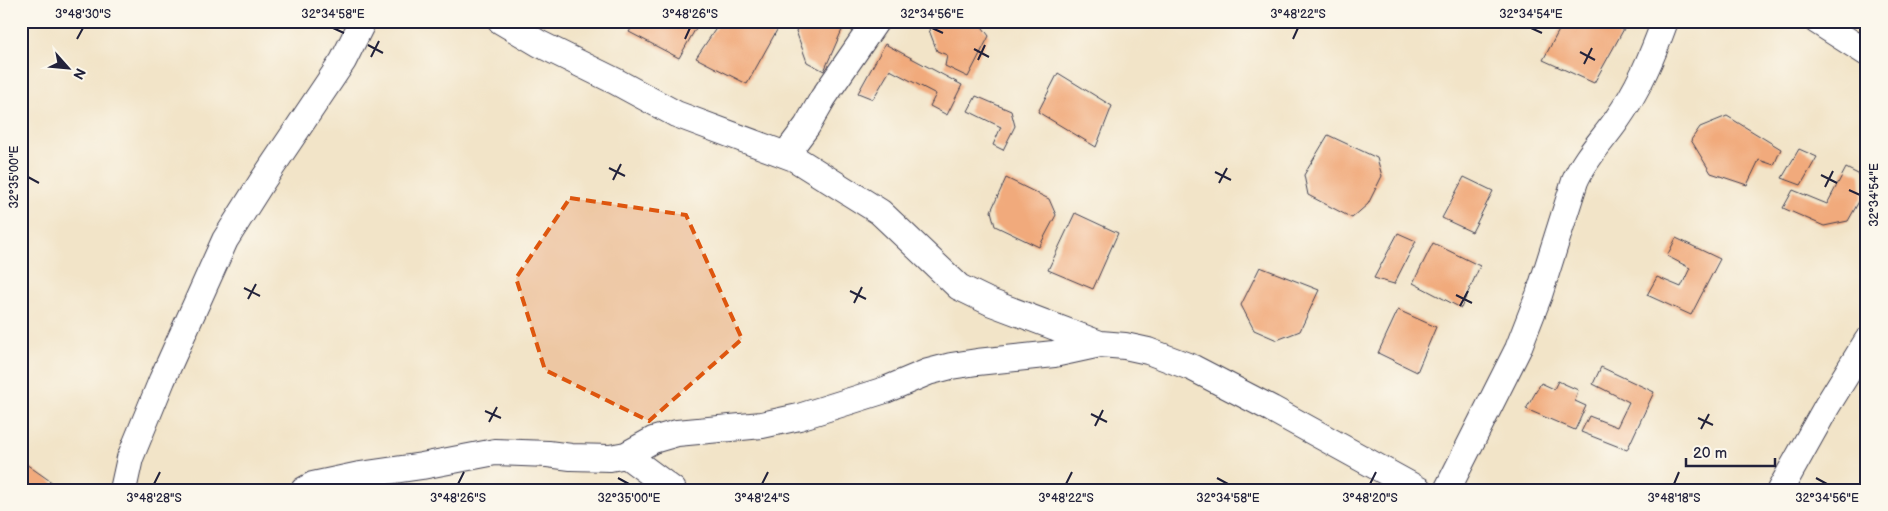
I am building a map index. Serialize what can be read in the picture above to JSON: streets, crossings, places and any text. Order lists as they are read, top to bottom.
{
  "scale_bar": "20 m",
  "north": "bottom right",
  "coordinates": [
    "3°48'30\"S",
    "32°34'58\"E",
    "3°48'26\"S",
    "32°34'56\"E",
    "3°48'22\"S",
    "32°34'54\"E",
    "32°35'00\"E",
    "3°48'28\"S",
    "3°48'24\"S",
    "3°48'20\"S",
    "3°48'18\"S"
  ]
}
